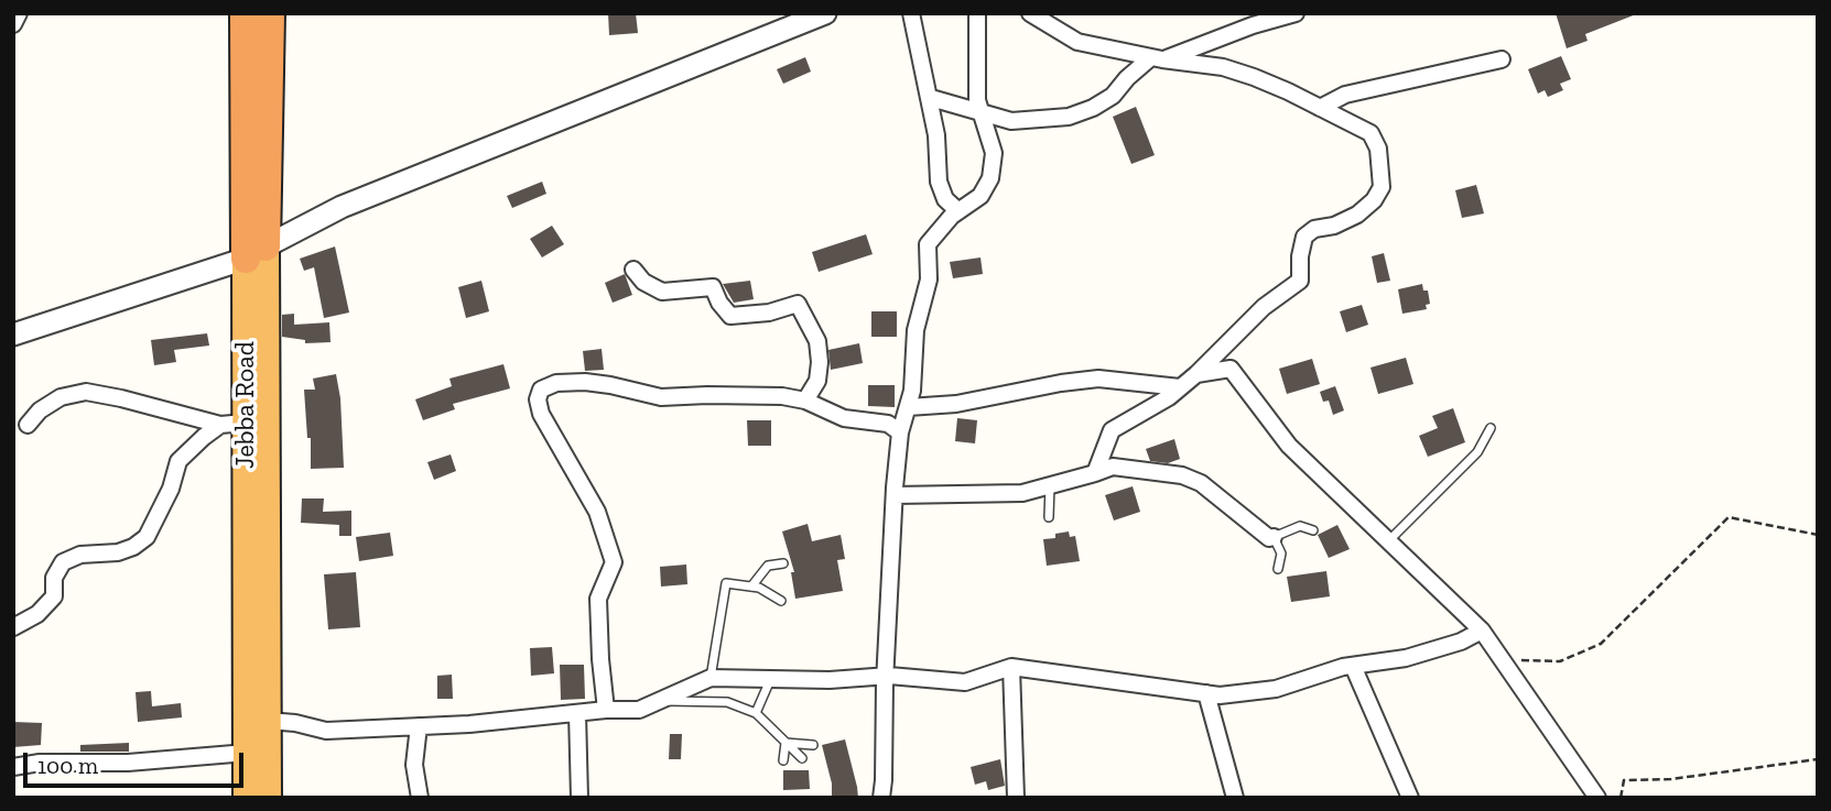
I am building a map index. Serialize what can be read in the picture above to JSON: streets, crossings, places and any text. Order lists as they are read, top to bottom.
{
  "streets": {
    "highway": ["Jebba Road"]
  },
  "scale_bar": "100 m"
}
